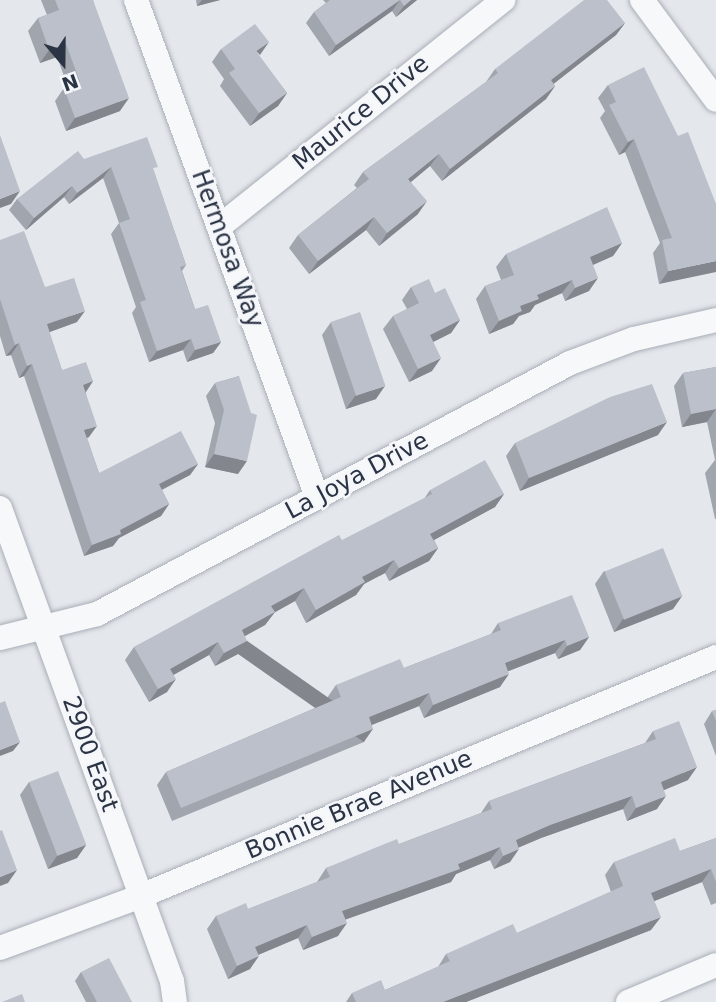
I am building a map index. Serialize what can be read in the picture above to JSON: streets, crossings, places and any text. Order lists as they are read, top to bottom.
{
  "streets": {
    "street": [
      "Maurice Drive",
      "Hermosa Way",
      "La Joya Drive",
      "2900 East",
      "Bonnie Brae Avenue"
    ]
  },
  "crossings": [
    ["Maurice Drive", "Hermosa Way"],
    ["Hermosa Way", "La Joya Drive"],
    ["La Joya Drive", "2900 East"],
    ["2900 East", "Bonnie Brae Avenue"]
  ],
  "north": "bottom"
}
